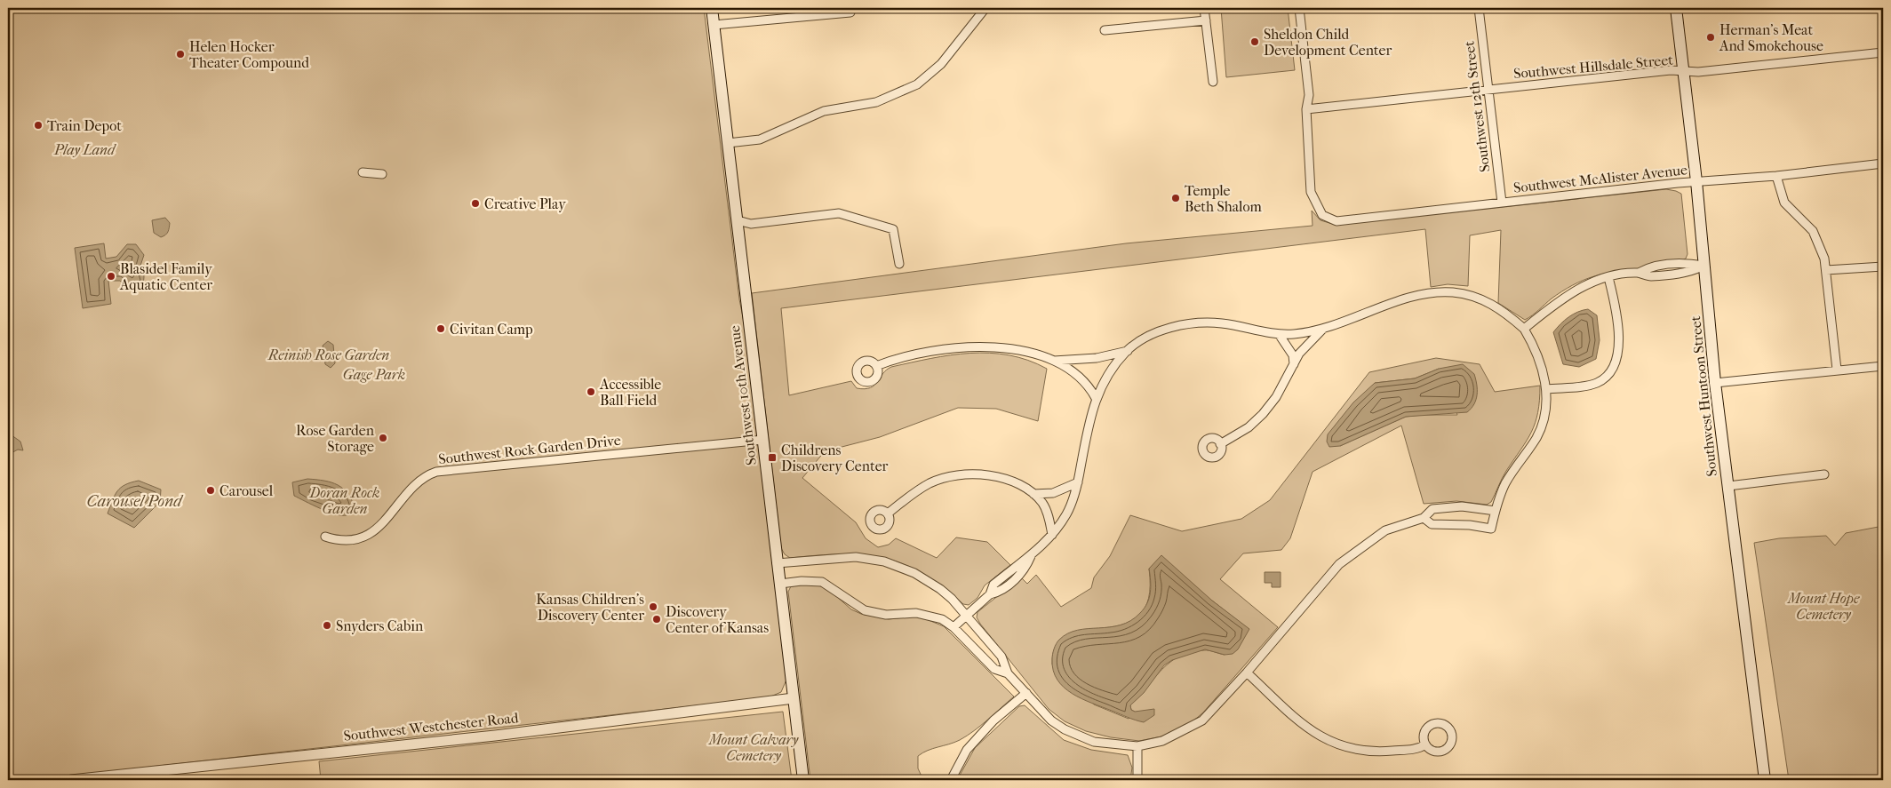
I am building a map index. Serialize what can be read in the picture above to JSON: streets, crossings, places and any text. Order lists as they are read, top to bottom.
{
  "streets": {
    "main road": ["Southwest 10th Avenue", "Southwest Huntoon Street"],
    "street": [
      "Southwest Hillsdale Street",
      "Southwest 12th Street",
      "Southwest McAlister Avenue",
      "Southwest Rock Garden Drive",
      "Southwest Westchester Road"
    ]
  },
  "crossings": [
    ["Southwest Hillsdale Street", "Southwest 12th Street"],
    ["Southwest Hillsdale Street", "Southwest McAlister Avenue"],
    ["Southwest Hillsdale Street", "Southwest Huntoon Street"],
    ["Southwest 12th Street", "Southwest McAlister Avenue"],
    ["Southwest McAlister Avenue", "Southwest Huntoon Street"],
    ["Southwest 10th Avenue", "Southwest Rock Garden Drive"],
    ["Southwest 10th Avenue", "Southwest Westchester Road"]
  ],
  "water": ["Carousel Pond"],
  "parks": [
    "Play Land",
    "Reinish Rose Garden",
    "Gage Park",
    "Doran Rock Garden",
    "Mount Hope Cemetery",
    "Mount Calvary Cemetery"
  ],
  "places": {
    "other": [
      "Herman's Meat And Smokehouse",
      "Sheldon Child Development Center",
      "Helen Hocker Theater Compound",
      "Train Depot",
      "Temple Beth Shalom",
      "Creative Play",
      "Blasidel Family Aquatic Center",
      "Civitan Camp",
      "Accessible Ball Field",
      "Rose Garden Storage",
      "Carousel",
      "Kansas Children's Discovery Center",
      "Discovery Center of Kansas",
      "Snyders Cabin"
    ],
    "transit": ["Childrens Discovery Center"]
  }
}
